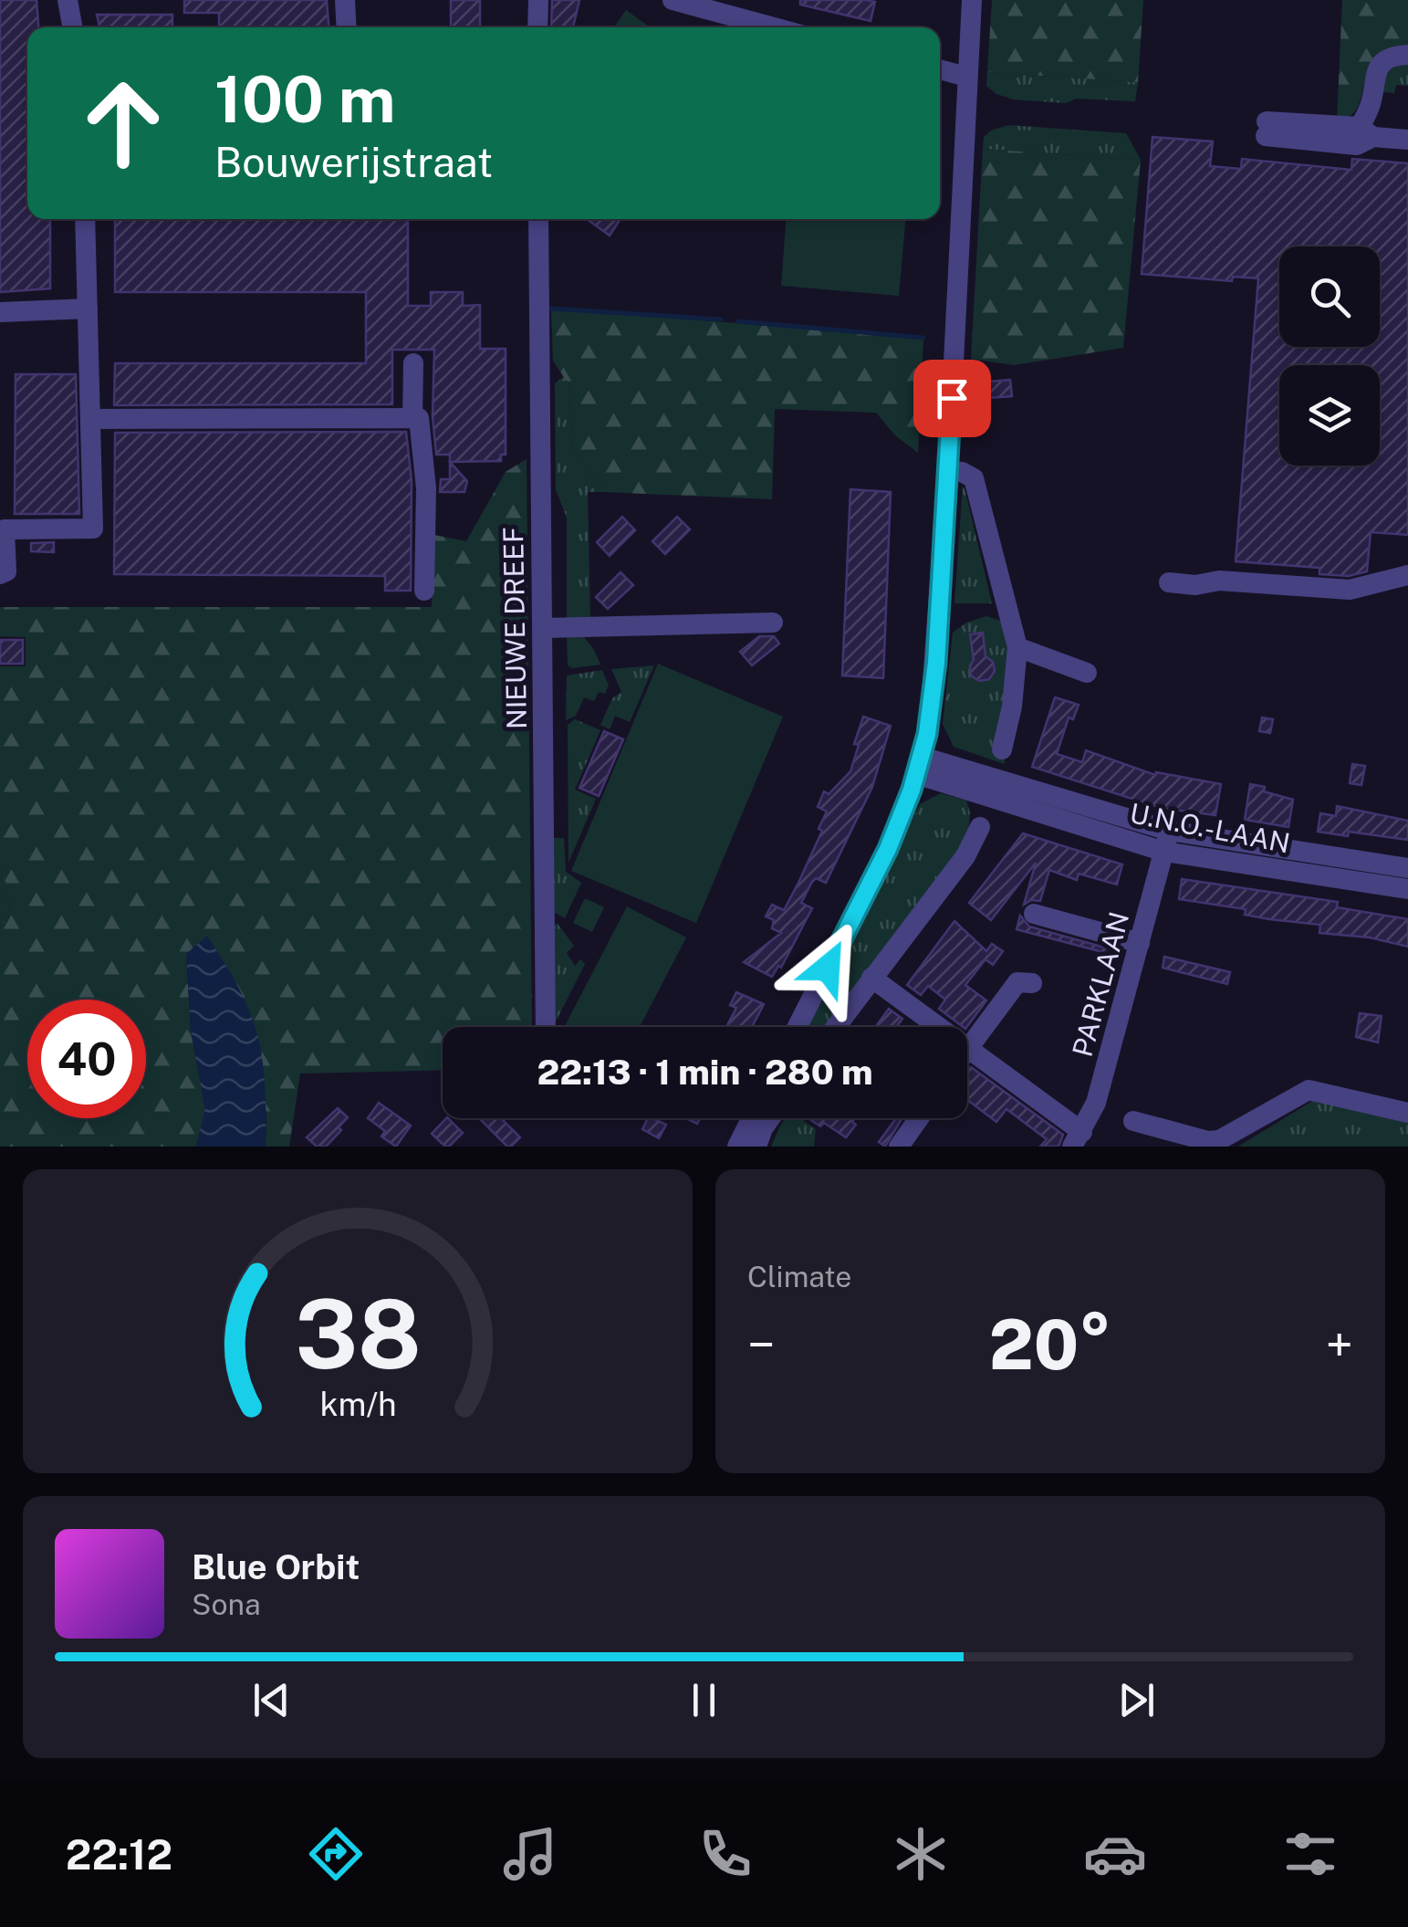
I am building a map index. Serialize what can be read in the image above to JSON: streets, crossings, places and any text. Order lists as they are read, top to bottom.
{
  "streets": {
    "street": ["NIEUWE DREEF", "U.N.O.-LAAN", "PARKLAAN"]
  },
  "crossings": [
    ["U.N.O.-LAAN", "PARKLAAN"]
  ],
  "page": {
    "turn": ["100 m", "Bouwerijstraat"],
    "limit": "40",
    "trip": "22:13 · 1 min · 280 m",
    "tile": "Climate",
    "heat": ["−", "20°", "+"],
    "song": ["Blue Orbit", "Sona"],
    "tabs": "22:12",
    "gauge": ["38", "km/h"]
  }
}
